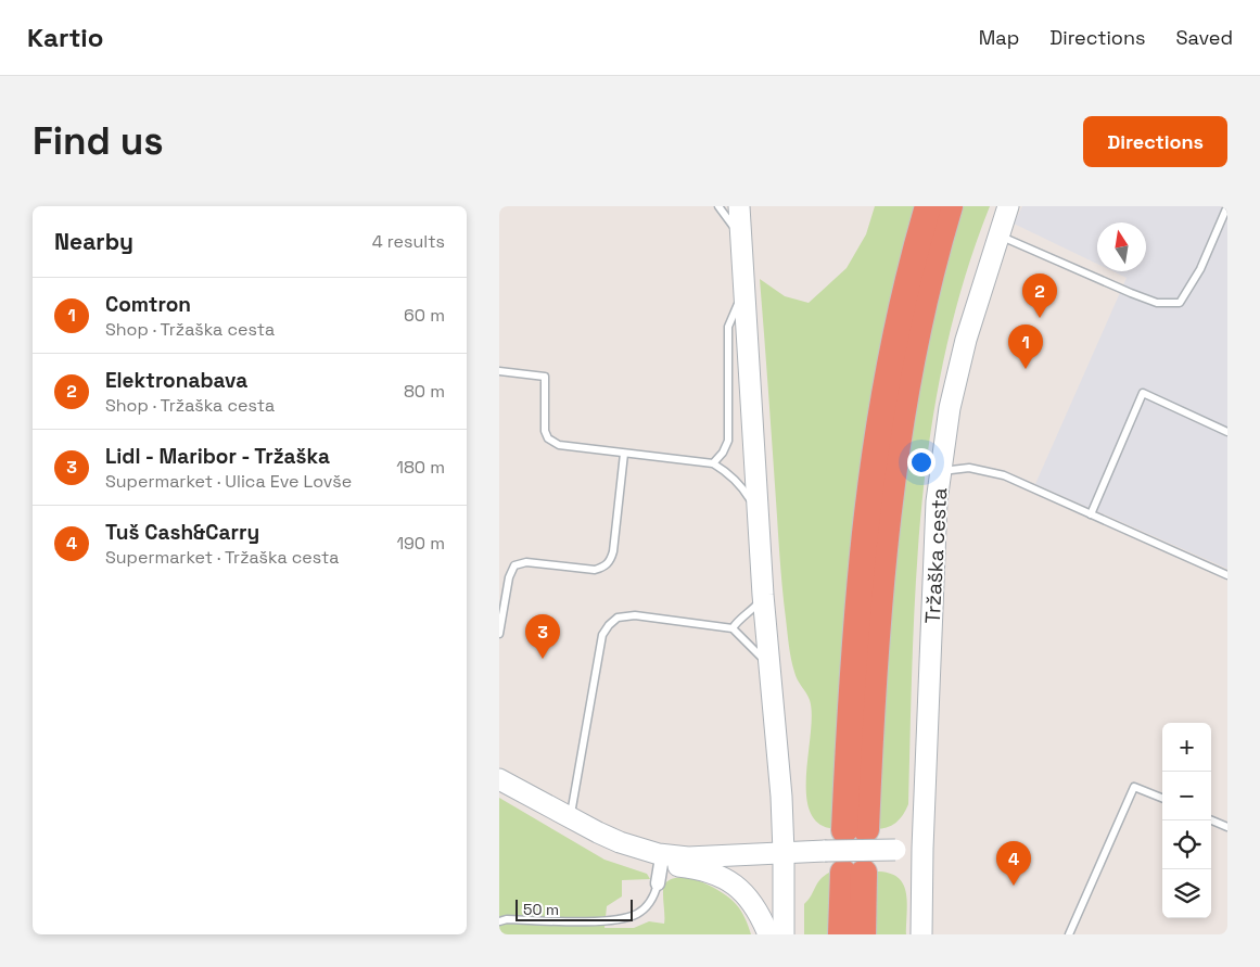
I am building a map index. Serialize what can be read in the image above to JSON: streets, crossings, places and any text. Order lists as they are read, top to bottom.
{
  "streets": {
    "street": ["Tržaška cesta"]
  },
  "scale_bar": "50 m",
  "north": "top",
  "page": {
    "header": "Kartio",
    "nav": ["Map", "Directions", "Saved"],
    "buttons": "Directions",
    "title": "Find us",
    "heading": ["Nearby", "4 results"],
    "pins": [
      "2",
      "1",
      "3",
      "4"
    ],
    "list": [
      {
        "mark": "1",
        "name": "Comtron",
        "note": "Shop · Tržaška cesta",
        "value": "60 m"
      },
      {
        "mark": "2",
        "name": "Elektronabava",
        "note": "Shop · Tržaška cesta",
        "value": "80 m"
      },
      {
        "mark": "3",
        "name": "Lidl - Maribor - Tržaška",
        "note": "Supermarket · Ulica Eve Lovše",
        "value": "180 m"
      },
      {
        "mark": "4",
        "name": "Tuš Cash&Carry",
        "note": "Supermarket · Tržaška cesta",
        "value": "190 m"
      }
    ],
    "map_buttons": ["+", "−"],
    "scale": "50 m"
  }
}
